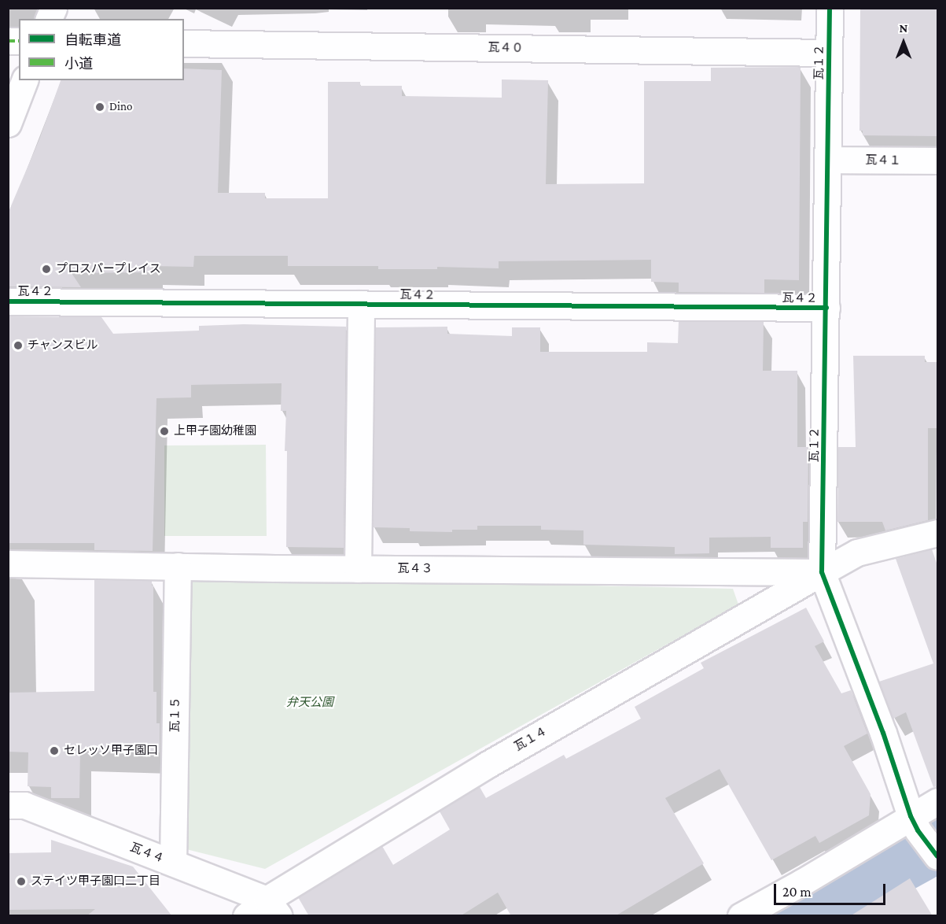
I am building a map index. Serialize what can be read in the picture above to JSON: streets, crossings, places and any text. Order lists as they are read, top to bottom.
{
  "streets": {
    "street": [
      "瓦４０",
      "瓦１２",
      "瓦４１",
      "瓦４２",
      "瓦４３",
      "瓦１５",
      "瓦１４",
      "瓦４４"
    ]
  },
  "crossings": [
    ["瓦４０", "瓦１２"],
    ["瓦１２", "瓦４１"],
    ["瓦１２", "瓦４２"],
    ["瓦１２", "瓦４３"],
    ["瓦１２", "瓦１４"],
    ["瓦４３", "瓦１５"],
    ["瓦４３", "瓦１４"],
    ["瓦１５", "瓦４４"],
    ["瓦１４", "瓦４４"]
  ],
  "parks": ["弁天公園"],
  "places": [
    "Dino",
    "プロスパープレイス",
    "チャンスビル",
    "上甲子園幼稚園",
    "セレッソ甲子園口",
    "ステイツ甲子園口二丁目"
  ],
  "legend": ["自転車道", "小道"],
  "scale_bar": "20 m",
  "north": "top"
}
